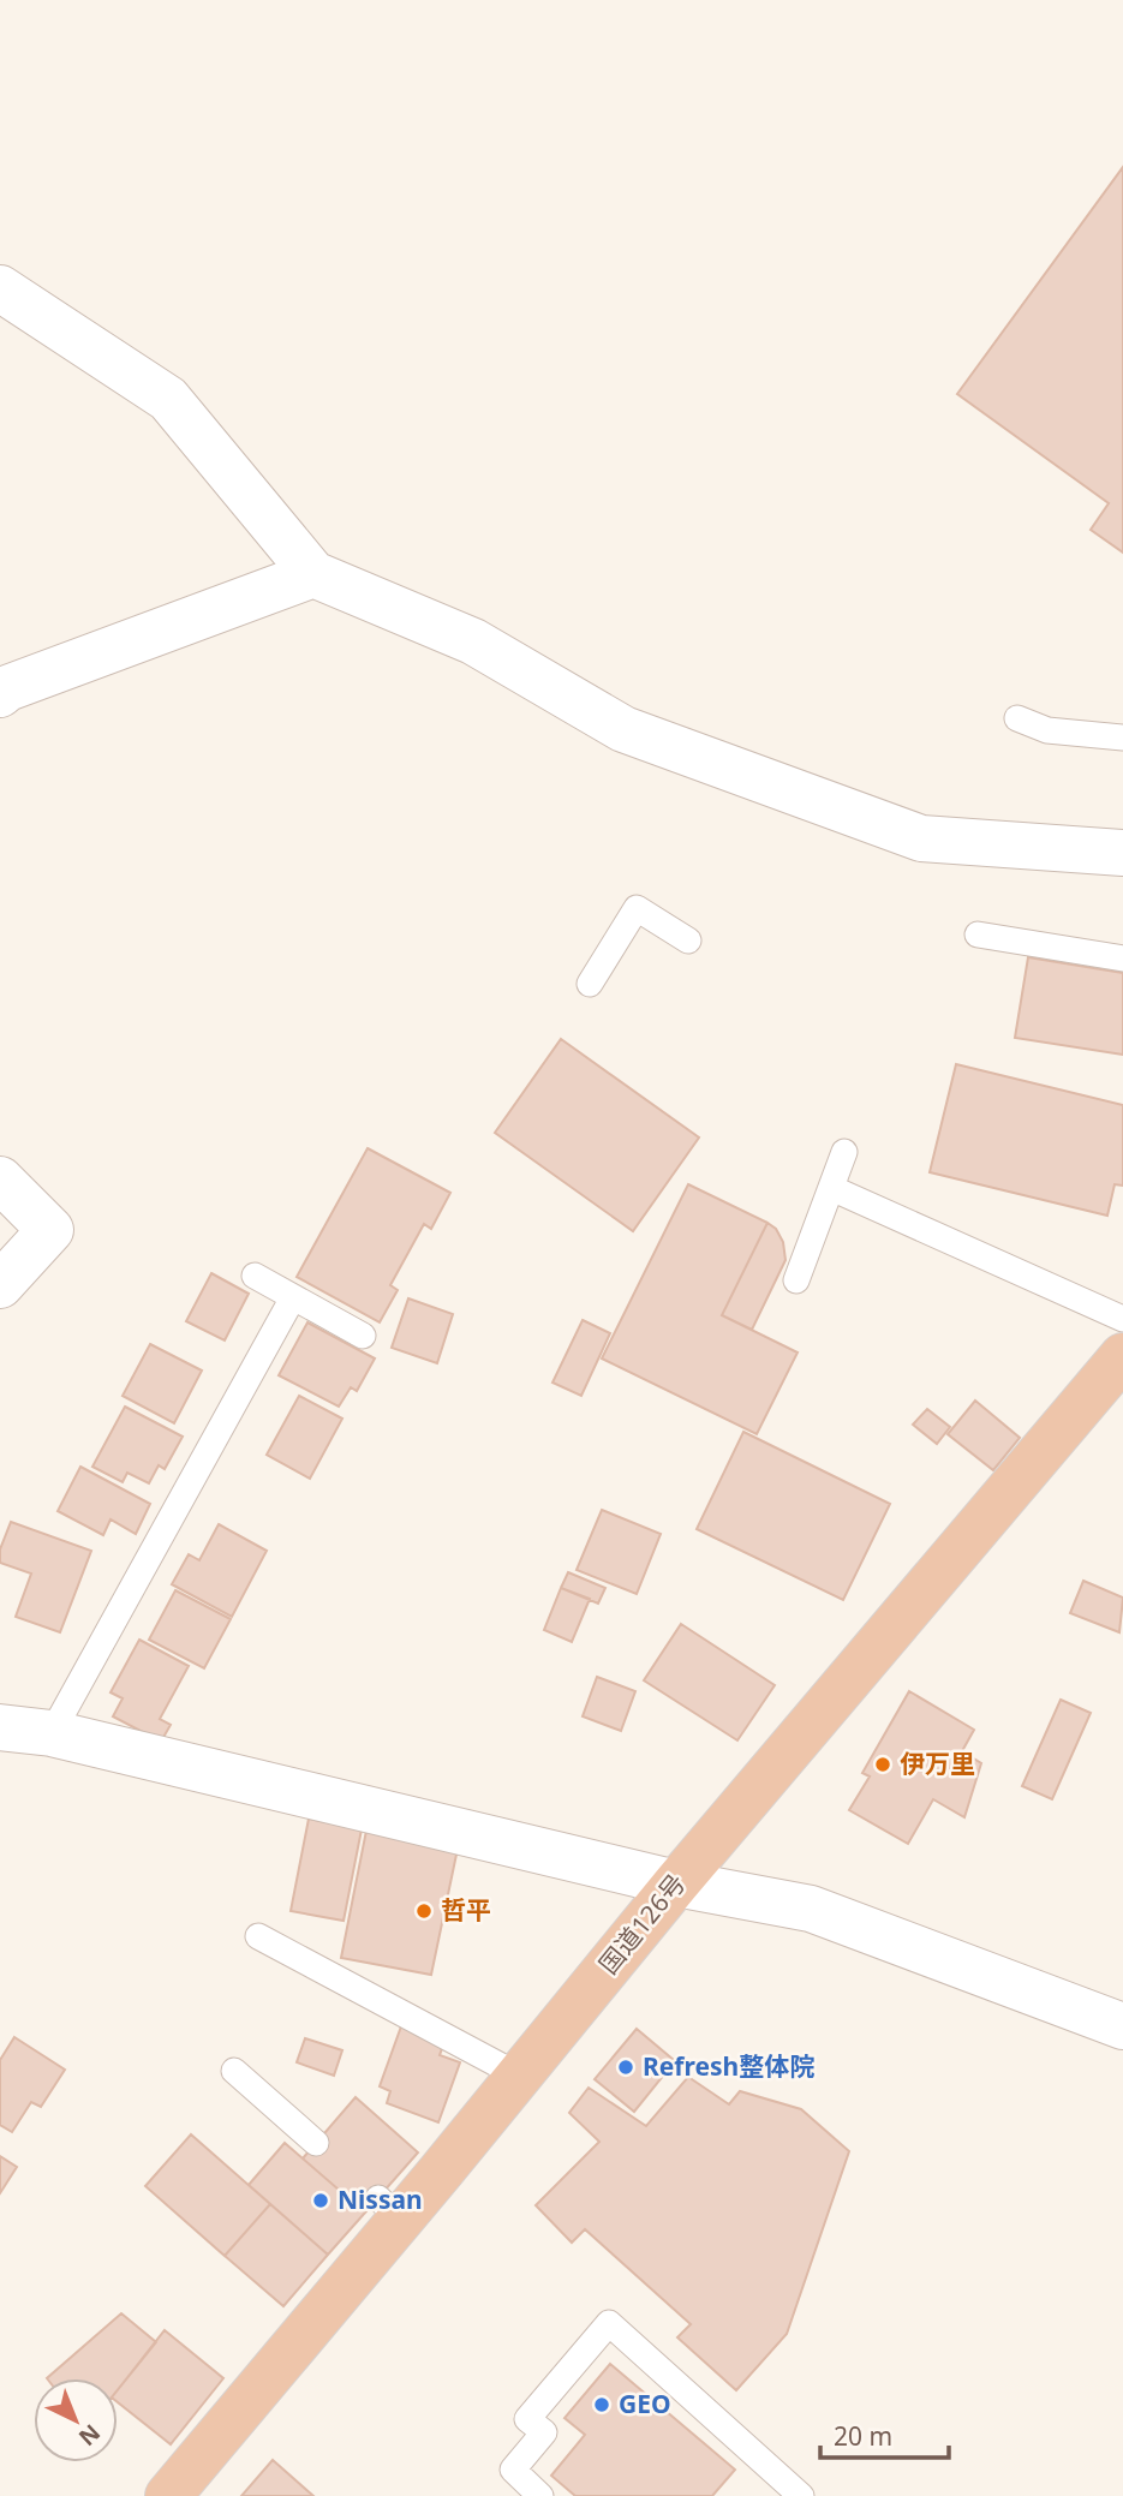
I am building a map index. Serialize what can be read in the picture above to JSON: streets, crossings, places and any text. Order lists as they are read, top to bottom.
{
  "streets": {
    "highway": ["国道126号"]
  },
  "places": [
    "伊万里",
    "哲平",
    "Refresh整体院",
    "Nissan",
    "GEO"
  ],
  "scale_bar": "20 m",
  "north": "bottom right"
}
